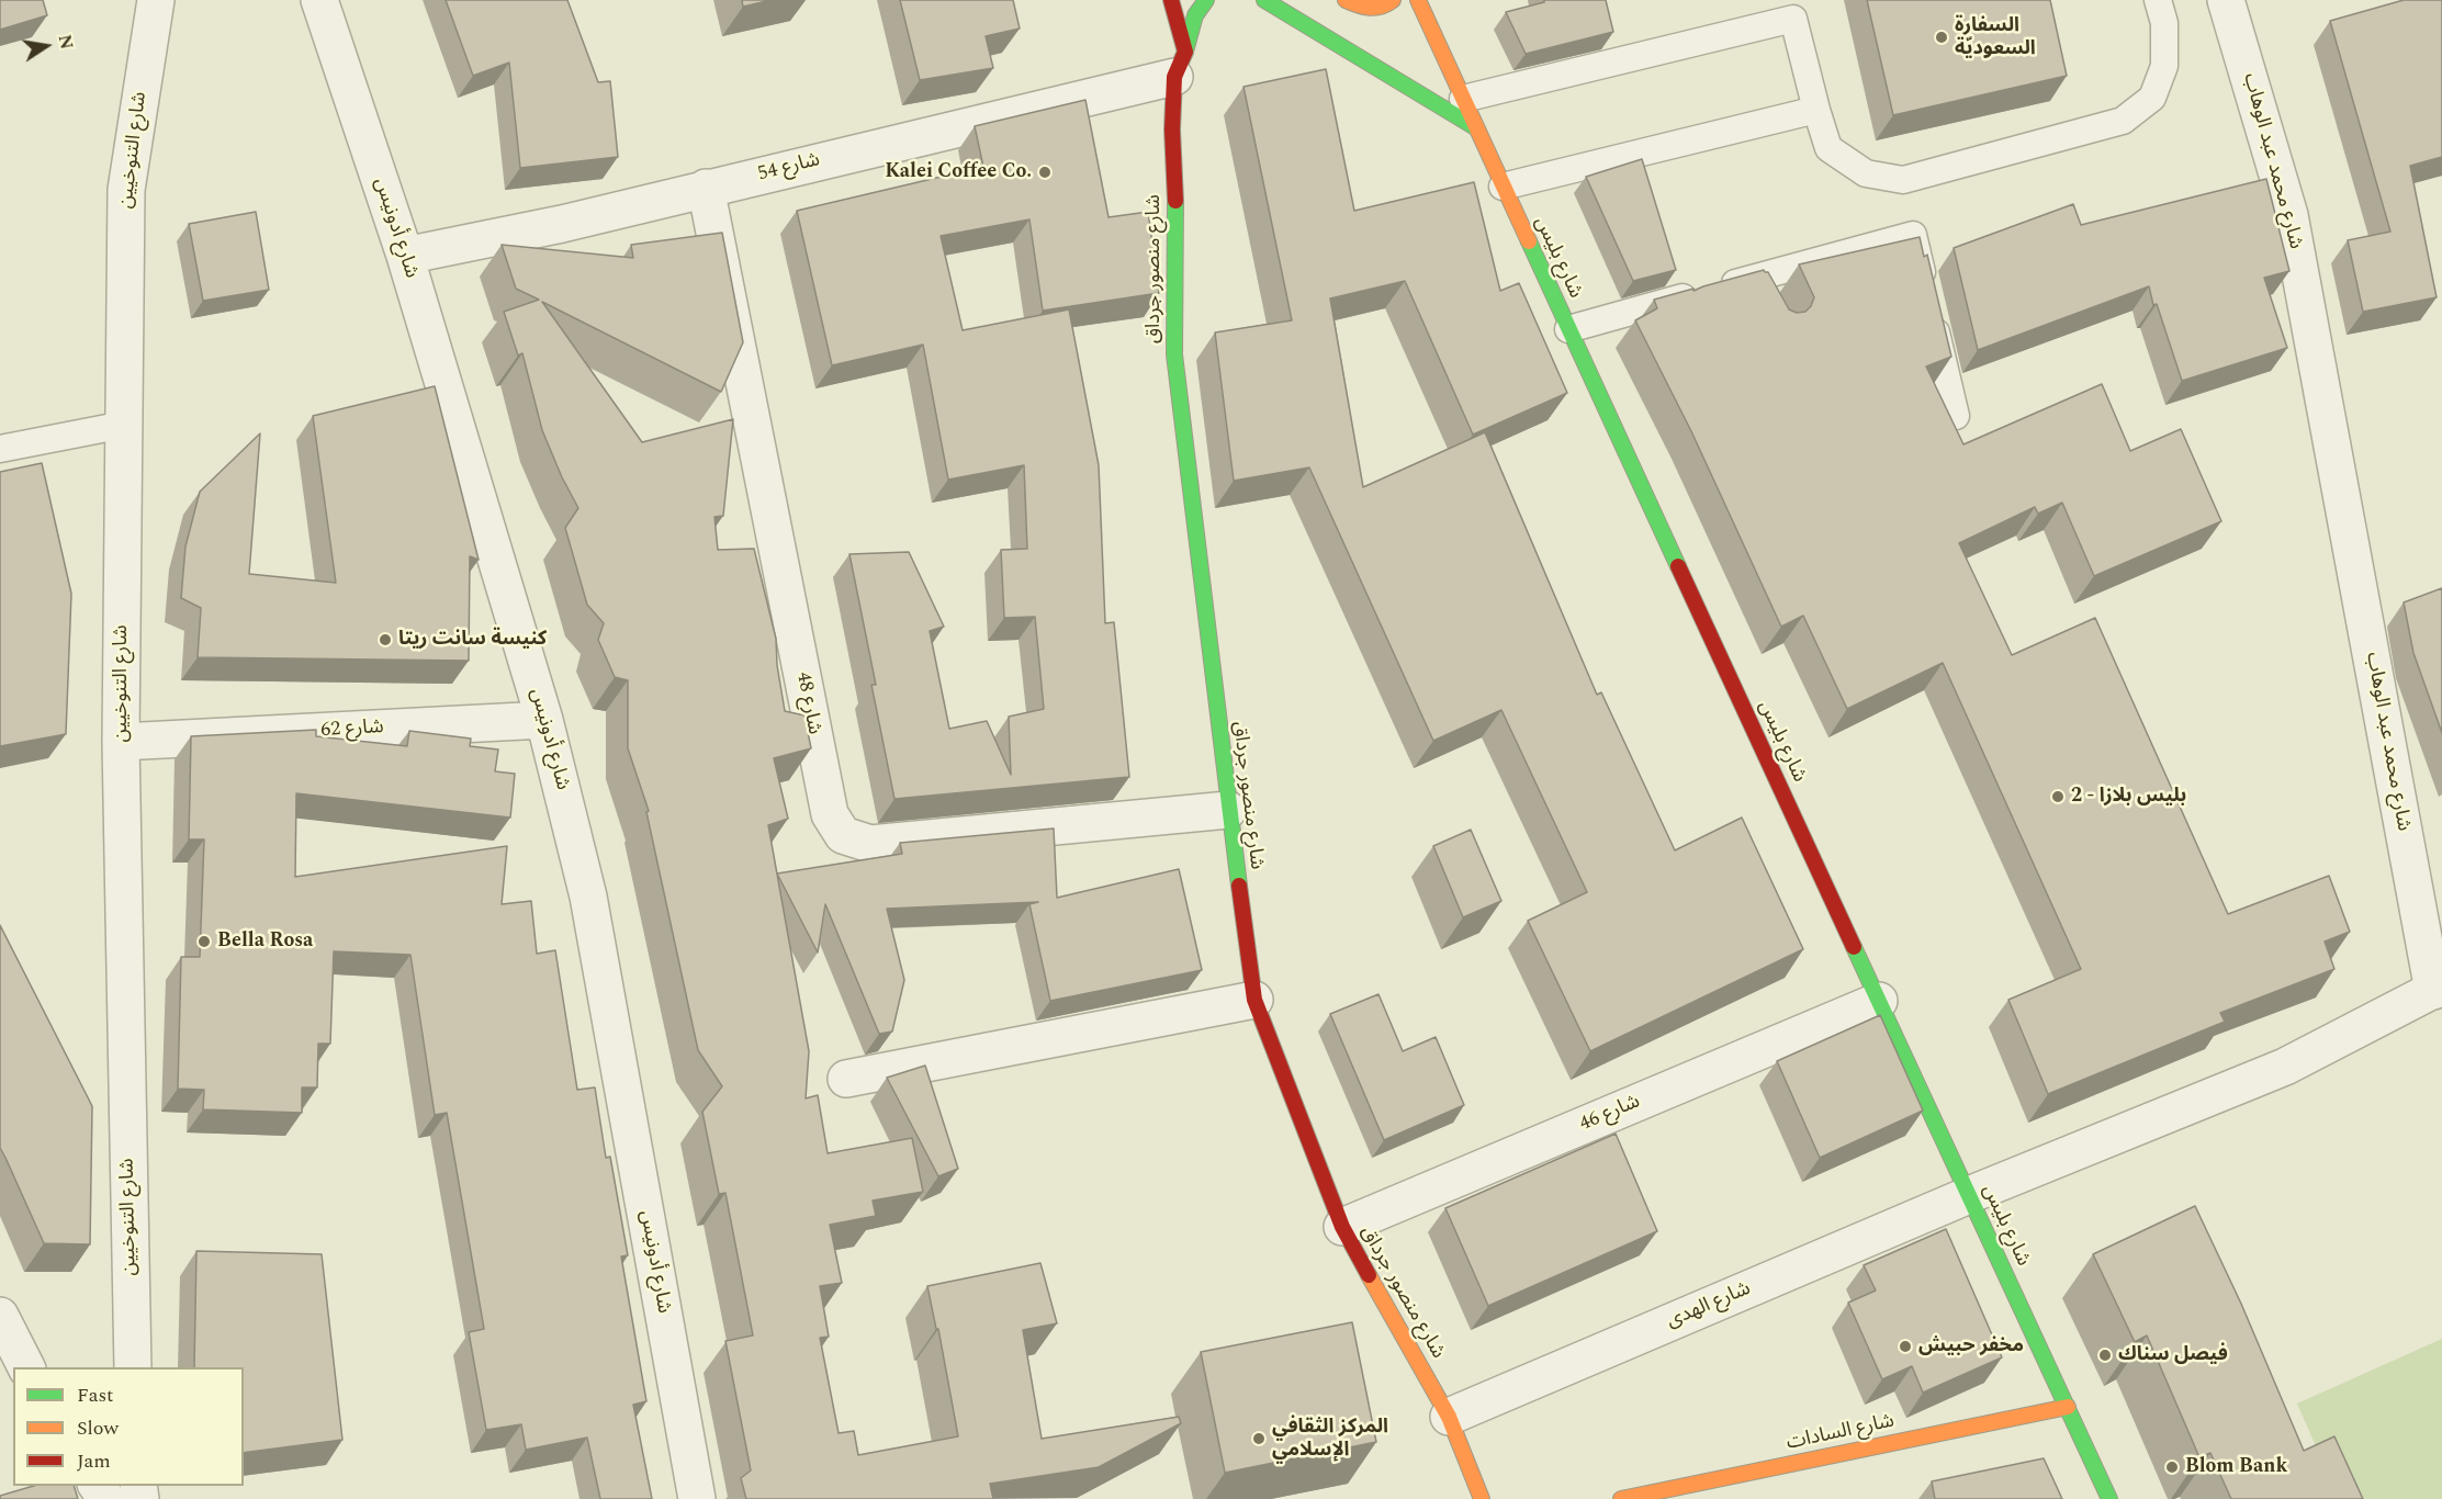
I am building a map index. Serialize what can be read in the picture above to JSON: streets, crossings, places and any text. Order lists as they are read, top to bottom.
{
  "streets": {
    "street": [
      "شارع التنوخيين",
      "شارع محمد عبد الوهاب",
      "شارع 54",
      "شارع أدونيس",
      "شارع بليس",
      "شارع منصور جرداق",
      "شارع 48",
      "شارع 62",
      "شارع 46",
      "شارع الهدى",
      "شارع السادات"
    ]
  },
  "crossings": [
    ["شارع التنوخيين", "شارع 62"],
    ["شارع محمد عبد الوهاب", "شارع بليس"],
    ["شارع محمد عبد الوهاب", "شارع الهدى"],
    ["شارع 54", "شارع أدونيس"],
    ["شارع 54", "شارع منصور جرداق"],
    ["شارع 54", "شارع 48"],
    ["شارع أدونيس", "شارع 62"],
    ["شارع بليس", "شارع 46"],
    ["شارع بليس", "شارع الهدى"],
    ["شارع بليس", "شارع السادات"],
    ["شارع منصور جرداق", "شارع 48"],
    ["شارع منصور جرداق", "شارع 46"],
    ["شارع منصور جرداق", "شارع الهدى"]
  ],
  "places": [
    "السفارة السعوديّة",
    "Kalei Coffee Co.",
    "كنيسة سانت ريتا",
    "2 - بليس بلازا",
    "Bella Rosa",
    "مخفر حبيش",
    "فيصل سناك",
    "المركز الثقافي الإسلامي",
    "Blom Bank"
  ],
  "legend": ["Fast", "Slow", "Jam"],
  "north": "right"
}
